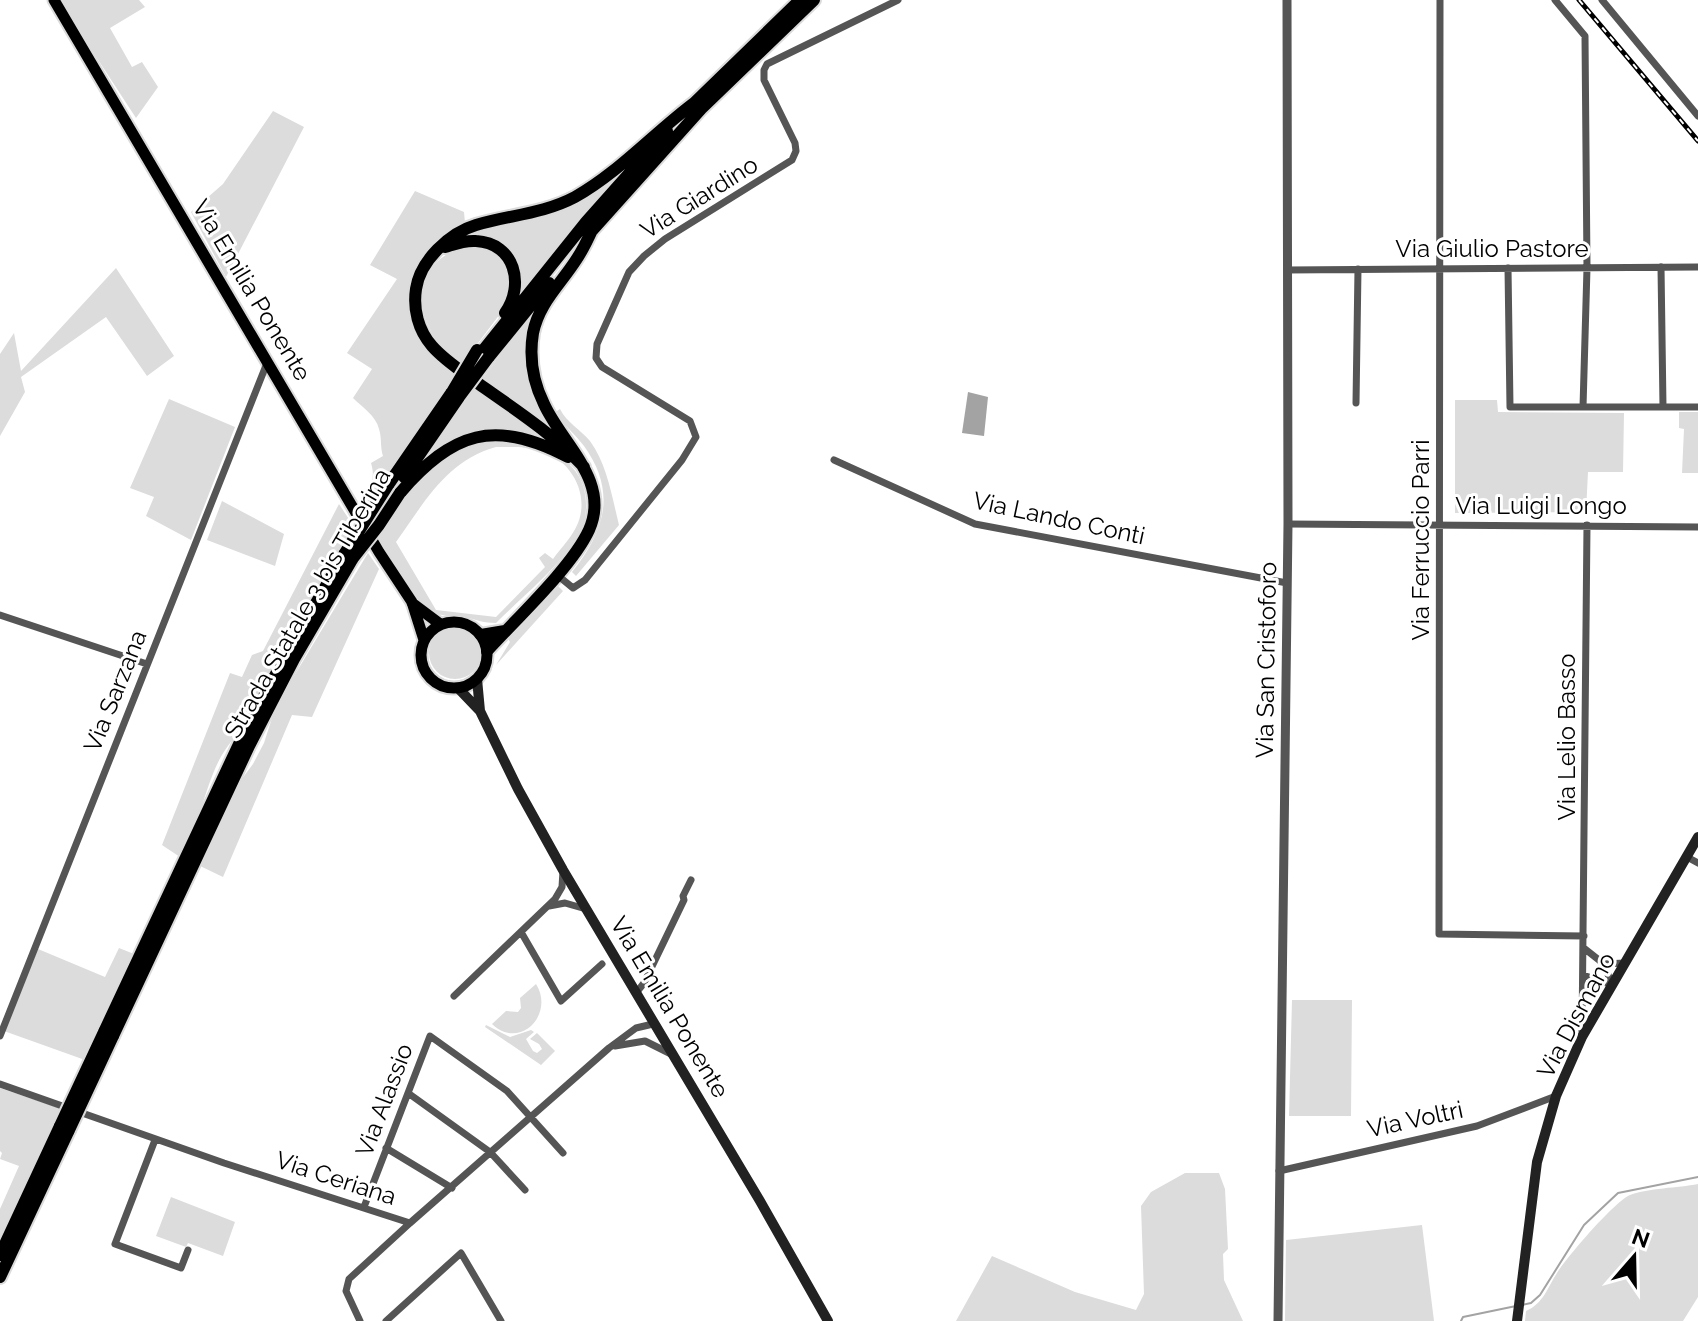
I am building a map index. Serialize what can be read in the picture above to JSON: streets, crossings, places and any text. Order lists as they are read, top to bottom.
{
  "streets": {
    "highway": ["Strada Statale 3 bis Tiberina"],
    "main road": ["Via Emilia Ponente", "Via Dismano"],
    "street": [
      "Via Giardino",
      "Via Giulio Pastore",
      "Via Luigi Longo",
      "Via Lando Conti",
      "Via Ferruccio Parri",
      "Via San Cristoforo",
      "Via Sarzana",
      "Via Lelio Basso",
      "Via Alassio",
      "Via Voltri",
      "Via Ceriana"
    ]
  },
  "crossings": [
    ["Via Giulio Pastore", "Via Ferruccio Parri"],
    ["Via Giulio Pastore", "Via San Cristoforo"],
    ["Via Emilia Ponente", "Via Sarzana"],
    ["Via Emilia Ponente", "Via Ceriana"],
    ["Via Luigi Longo", "Via Ferruccio Parri"],
    ["Via Luigi Longo", "Via San Cristoforo"],
    ["Via Luigi Longo", "Via Lelio Basso"],
    ["Via Lando Conti", "Via San Cristoforo"],
    ["Via Ferruccio Parri", "Via Lelio Basso"],
    ["Via San Cristoforo", "Via Voltri"],
    ["Via Lelio Basso", "Via Dismano"],
    ["Via Dismano", "Via Voltri"],
    ["Via Alassio", "Via Ceriana"]
  ],
  "north": "top"
}
